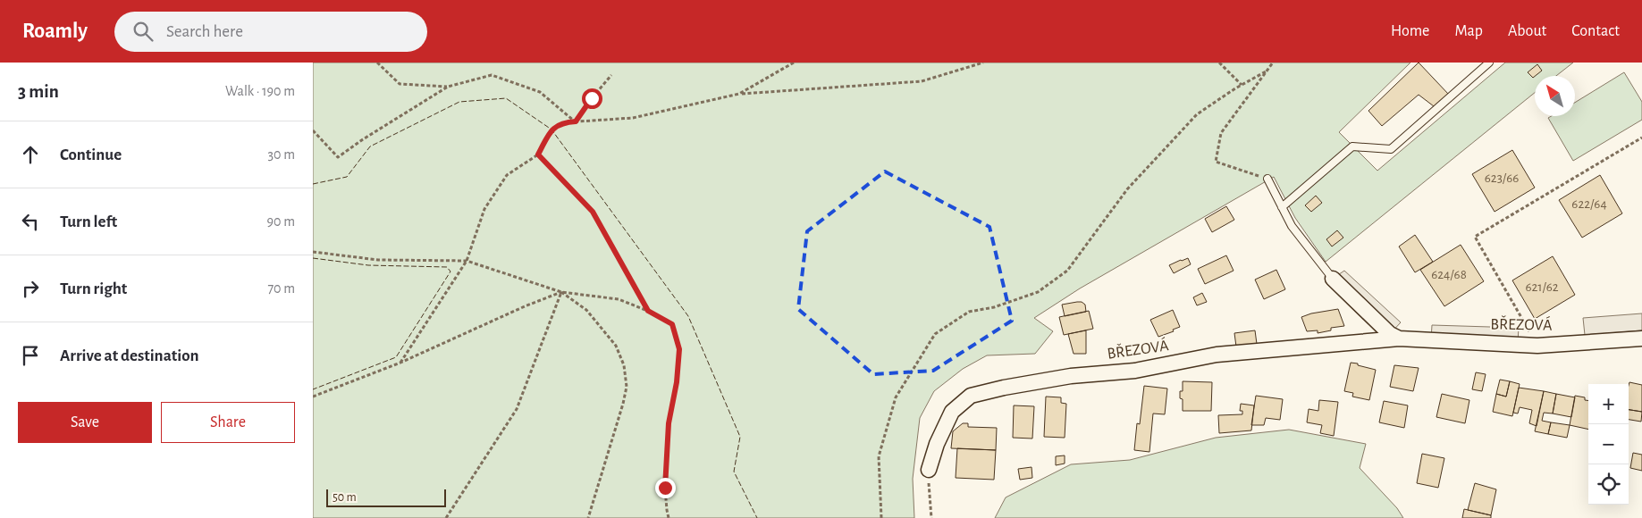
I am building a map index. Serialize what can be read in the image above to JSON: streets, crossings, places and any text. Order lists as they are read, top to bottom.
{
  "streets": {
    "street": ["BŘEZOVÁ"]
  },
  "house_numbers": [
    "623/66",
    "622/64",
    "624/68",
    "621/62"
  ],
  "scale_bar": "50 m",
  "north": "top left",
  "page": {
    "header": "Roamly",
    "search": "Search here",
    "nav": [
      "Home",
      "Map",
      "About",
      "Contact"
    ],
    "heading": ["3 min", "Walk · 190 m"],
    "list": [
      ["Continue", "30 m"],
      ["Turn left", "90 m"],
      ["Turn right", "70 m"],
      "Arrive at destination"
    ],
    "map_buttons": ["+", "−"],
    "buttons": ["Save", "Share"],
    "scale": "50 m"
  }
}
